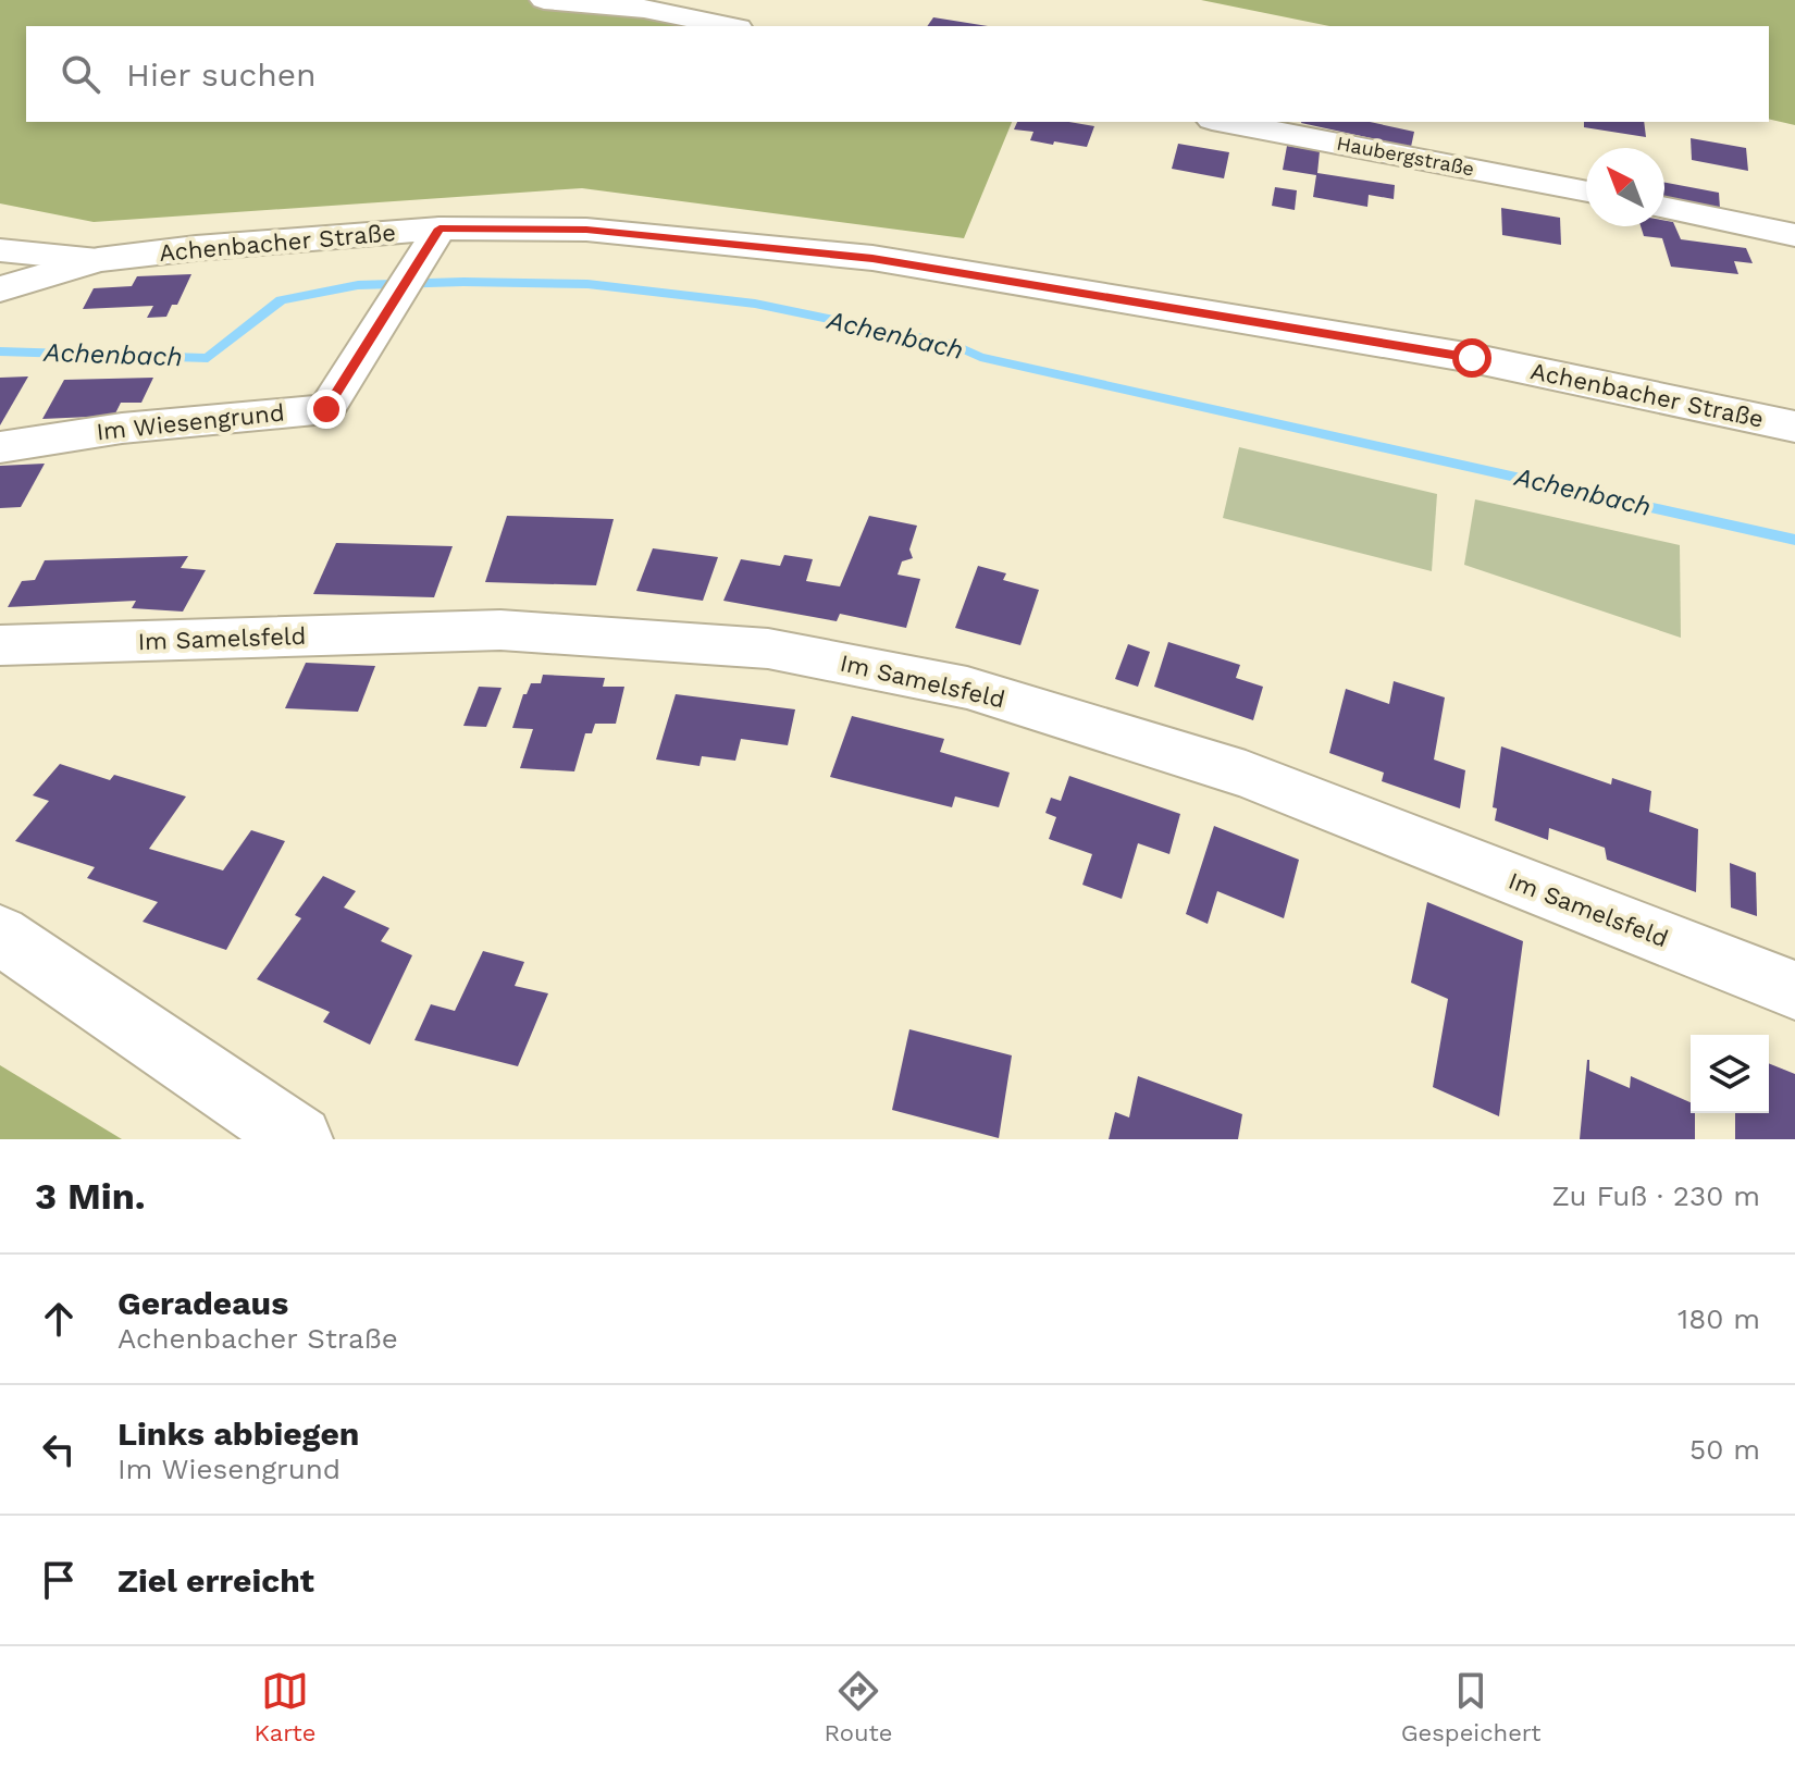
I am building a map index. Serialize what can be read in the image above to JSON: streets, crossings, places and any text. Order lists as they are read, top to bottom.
{
  "streets": {
    "main road": ["Achenbacher Straße"],
    "street": ["Haubergstraße", "Im Wiesengrund", "Im Samelsfeld"]
  },
  "crossings": [
    ["Achenbacher Straße", "Im Wiesengrund"]
  ],
  "water": ["Achenbach"],
  "north": "top left",
  "page": {
    "search": "Hier suchen",
    "heading": ["3 Min.", "Zu Fuß · 230 m"],
    "list": [
      ["Geradeaus", "Achenbacher Straße", "180 m"],
      ["Links abbiegen", "Im Wiesengrund", "50 m"],
      "Ziel erreicht"
    ],
    "nav": ["Karte", "Route", "Gespeichert"]
  }
}
